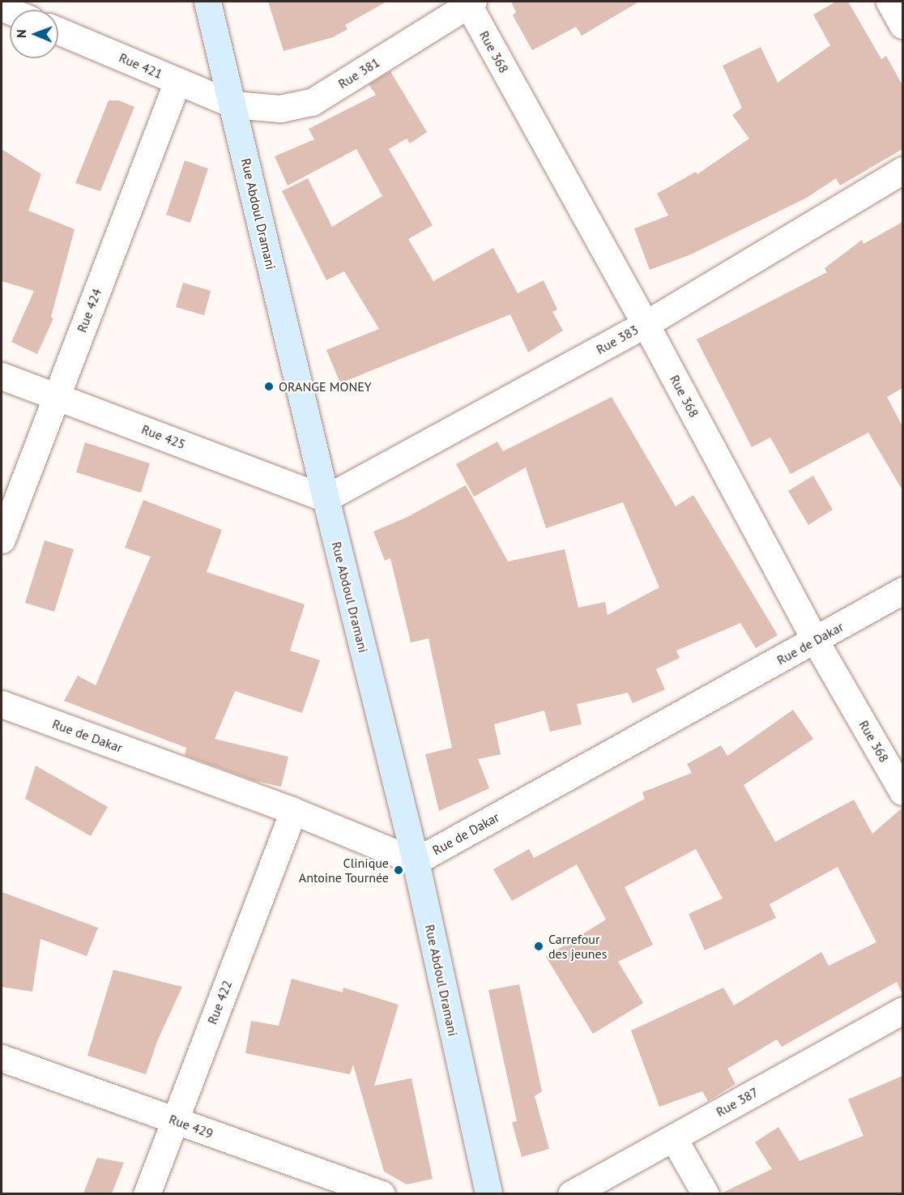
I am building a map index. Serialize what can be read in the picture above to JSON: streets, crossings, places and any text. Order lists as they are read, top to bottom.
{
  "streets": {
    "main road": ["Rue Abdoul Dramani"],
    "street": [
      "Rue 368",
      "Rue 421",
      "Rue 381",
      "Rue 424",
      "Rue 383",
      "Rue 425",
      "Rue de Dakar",
      "Rue 422",
      "Rue 387",
      "Rue 429"
    ]
  },
  "crossings": [
    ["Rue 368", "Rue 381"],
    ["Rue 368", "Rue 383"],
    ["Rue 368", "Rue de Dakar"],
    ["Rue 421", "Rue 381"],
    ["Rue 421", "Rue Abdoul Dramani"],
    ["Rue 421", "Rue 424"],
    ["Rue 381", "Rue Abdoul Dramani"],
    ["Rue Abdoul Dramani", "Rue 383"],
    ["Rue Abdoul Dramani", "Rue 425"],
    ["Rue Abdoul Dramani", "Rue de Dakar"],
    ["Rue 424", "Rue 425"],
    ["Rue 383", "Rue 425"],
    ["Rue de Dakar", "Rue 422"],
    ["Rue 422", "Rue 429"]
  ],
  "places": ["ORANGE MONEY", "Clinique Antoine Tournée", "Carrefour des jeunes"],
  "north": "left"
}
